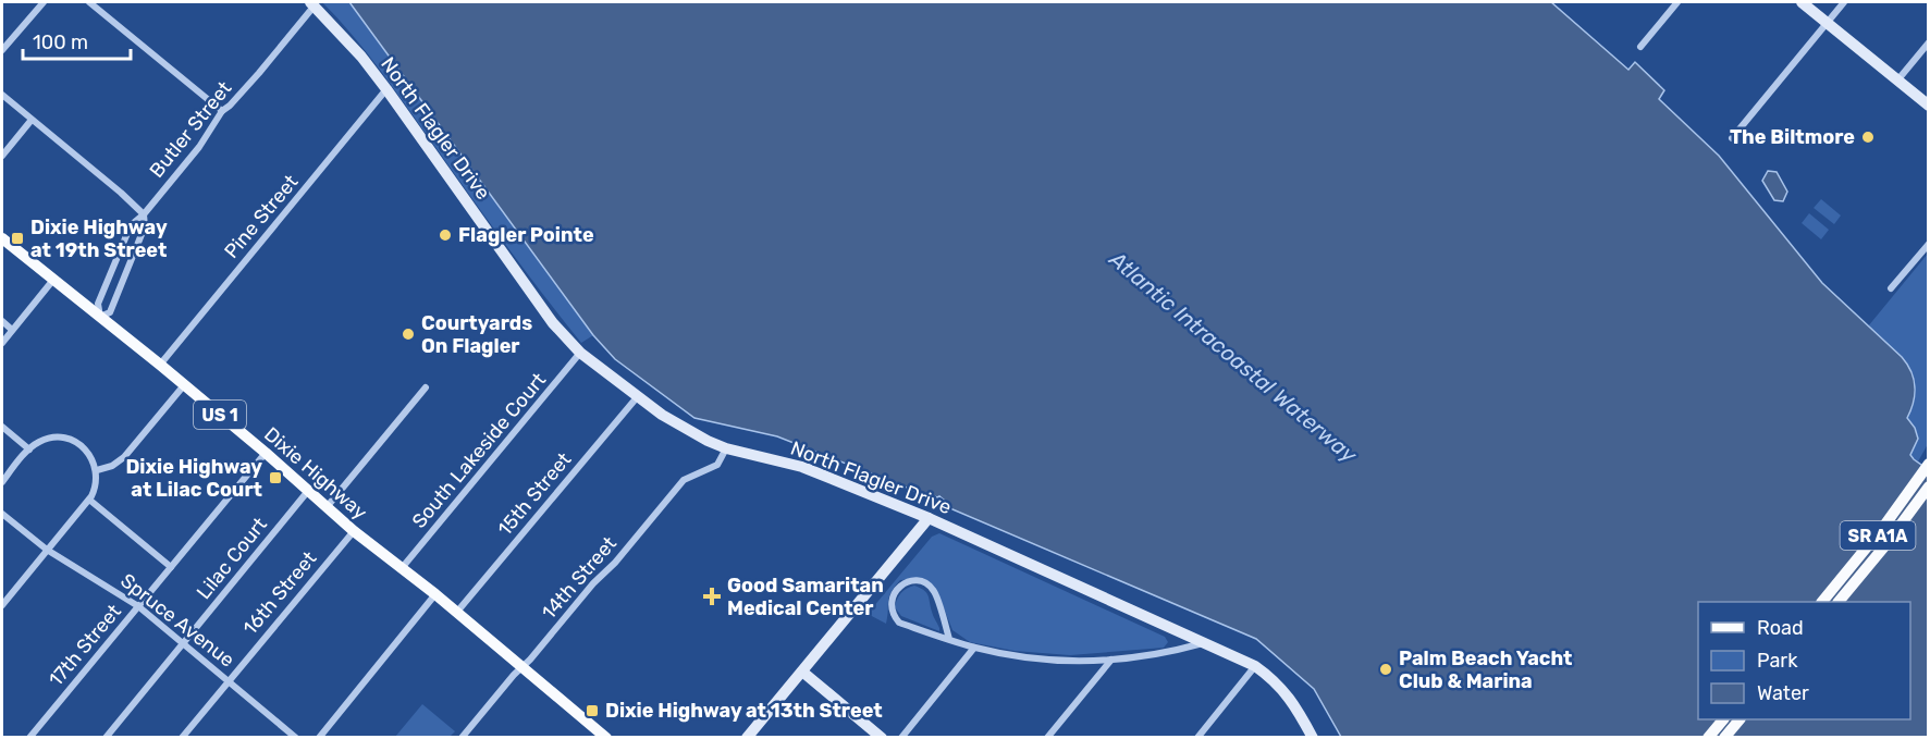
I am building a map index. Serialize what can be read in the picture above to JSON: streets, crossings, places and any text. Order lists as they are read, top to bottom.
{
  "streets": {
    "main road": ["US 1", "Dixie Highway", "SR A1A"],
    "street": [
      "North Flagler Drive",
      "Butler Street",
      "Pine Street",
      "South Lakeside Court",
      "15th Street",
      "Lilac Court",
      "14th Street",
      "16th Street",
      "Spruce Avenue",
      "17th Street"
    ]
  },
  "crossings": [
    ["North Flagler Drive", "Butler Street"],
    ["North Flagler Drive", "Pine Street"],
    ["North Flagler Drive", "South Lakeside Court"],
    ["North Flagler Drive", "15th Street"],
    ["North Flagler Drive", "14th Street"],
    ["Butler Street", "Dixie Highway"],
    ["Pine Street", "Dixie Highway"],
    ["South Lakeside Court", "Dixie Highway"],
    ["Dixie Highway", "15th Street"],
    ["Dixie Highway", "Lilac Court"],
    ["Dixie Highway", "14th Street"],
    ["Dixie Highway", "16th Street"],
    ["Dixie Highway", "17th Street"],
    ["Lilac Court", "Spruce Avenue"],
    ["16th Street", "Spruce Avenue"],
    ["Spruce Avenue", "17th Street"]
  ],
  "water": ["Atlantic Intracoastal Waterway"],
  "places": {
    "other": [
      "The Biltmore",
      "Flagler Pointe",
      "Courtyards On Flagler",
      "Palm Beach Yacht Club & Marina"
    ],
    "transit": ["Dixie Highway at 19th Street", "Dixie Highway at Lilac Court", "Dixie Highway at 13th Street"],
    "health": ["Good Samaritan Medical Center"]
  },
  "legend": ["Road", "Park", "Water"],
  "scale_bar": "100 m"
}
